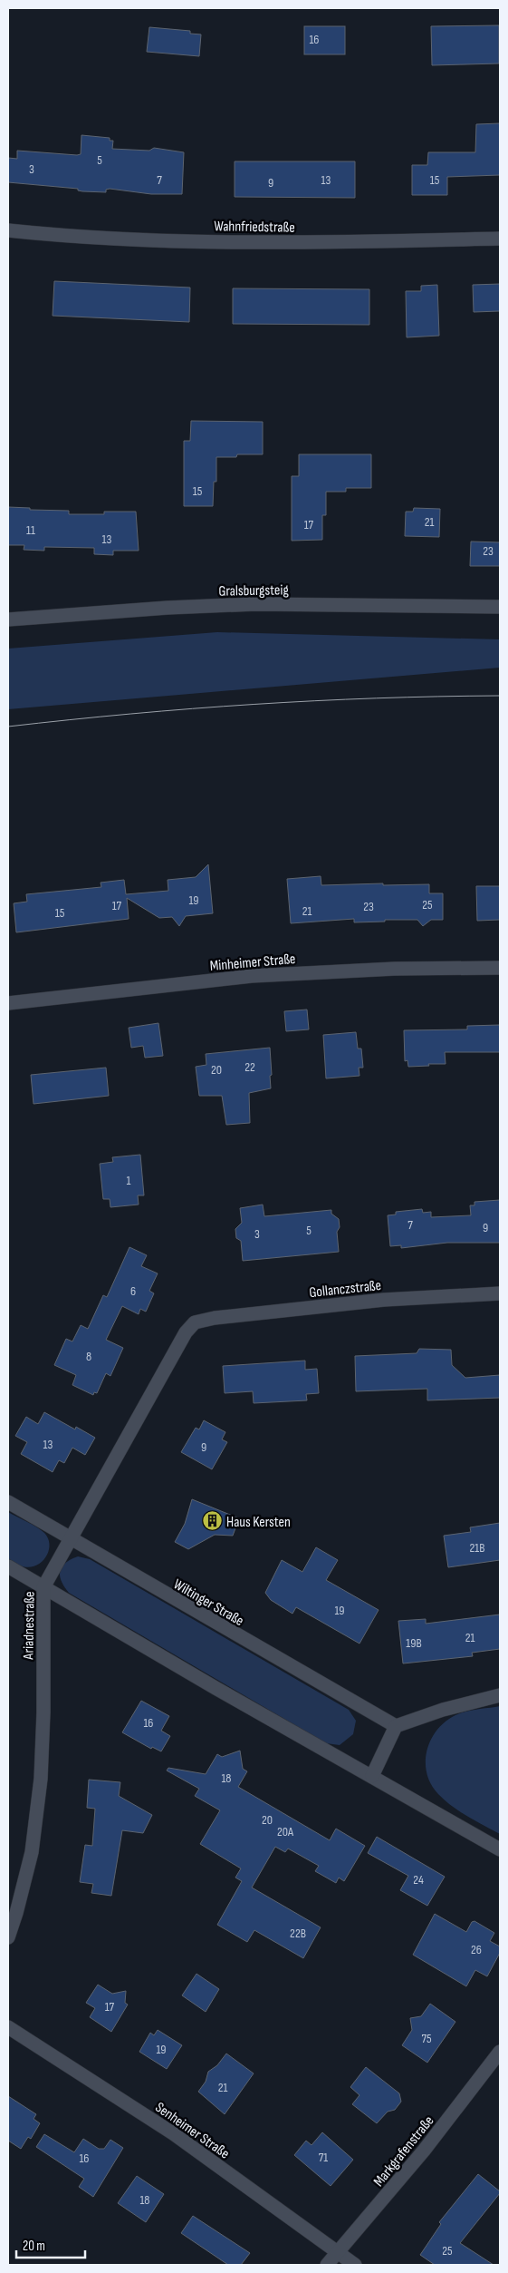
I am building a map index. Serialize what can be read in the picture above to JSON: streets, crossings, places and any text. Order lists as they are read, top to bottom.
{
  "streets": {
    "street": [
      "Wahnfriedstraße",
      "Gralsburgsteig",
      "Minheimer Straße",
      "Gollanczstraße",
      "Wiltinger Straße",
      "Ariadnestraße",
      "Senheimer Straße",
      "Markgrafenstraße"
    ]
  },
  "crossings": [
    ["Gollanczstraße", "Ariadnestraße"],
    ["Wiltinger Straße", "Ariadnestraße"],
    ["Senheimer Straße", "Markgrafenstraße"]
  ],
  "places": {
    "building": ["Haus Kersten"]
  },
  "house_numbers": [
    "16",
    "5",
    "3",
    "7",
    "13",
    "15",
    "9",
    "15",
    "21",
    "17",
    "11",
    "13",
    "23",
    "19",
    "25",
    "17",
    "23",
    "21",
    "15",
    "22",
    "20",
    "1",
    "7",
    "9",
    "5",
    "3",
    "6",
    "8",
    "13",
    "9",
    "21B",
    "19",
    "21",
    "19B",
    "16",
    "18",
    "20",
    "20A",
    "24",
    "22B",
    "26",
    "17",
    "75",
    "19",
    "21",
    "71",
    "16",
    "18",
    "25"
  ],
  "scale_bar": "20 m"
}
